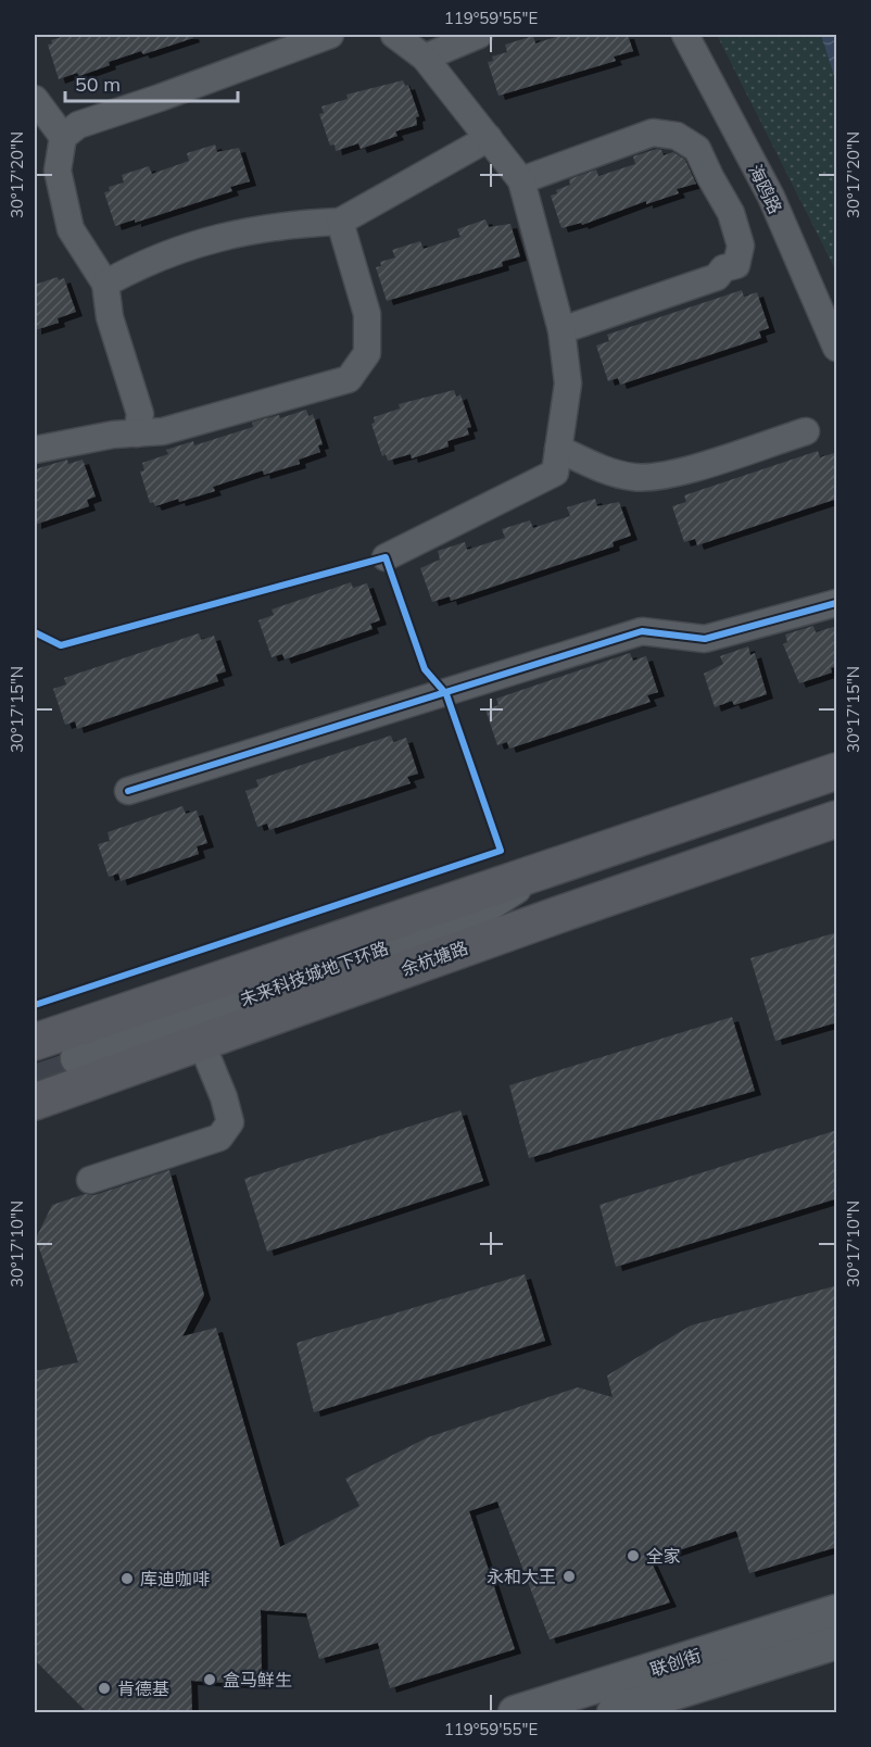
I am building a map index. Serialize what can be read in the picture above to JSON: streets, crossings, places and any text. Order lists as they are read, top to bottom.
{
  "streets": {
    "main road": ["余杭塘路"],
    "street": ["海鸥路", "未来科技城地下环路", "联创街"]
  },
  "crossings": [
    ["余杭塘路", "未来科技城地下环路"]
  ],
  "places": [
    "全家",
    "永和大王",
    "库迪咖啡",
    "盒马鲜生",
    "肯德基"
  ],
  "scale_bar": "50 m",
  "coordinates": [
    "119°59'55\"E",
    "30°17'20\"N",
    "30°17'15\"N",
    "30°17'10\"N"
  ]
}
